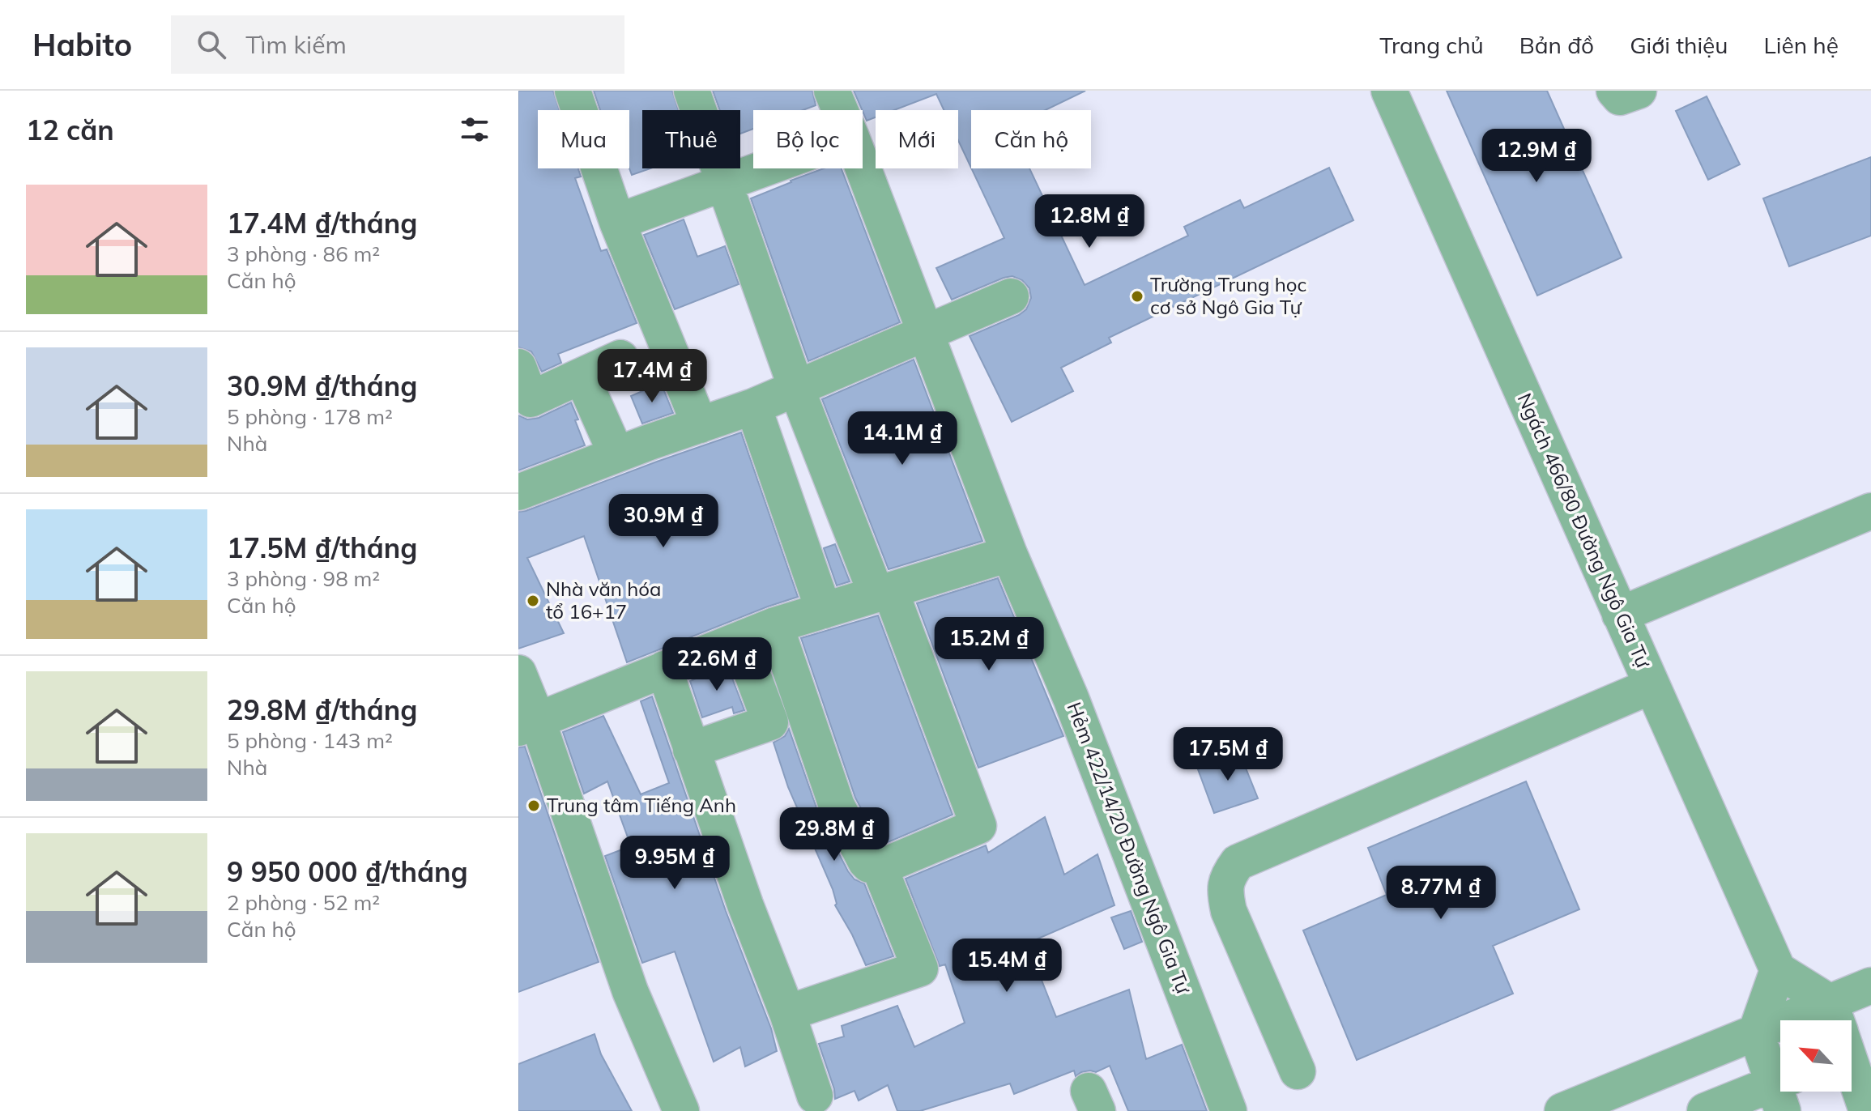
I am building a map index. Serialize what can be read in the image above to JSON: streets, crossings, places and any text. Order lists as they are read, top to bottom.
{
  "streets": {
    "street": ["Ngách 466/80 Đường Ngô Gia Tự", "Hẻm 422/14/20 Đường Ngô Gia Tự"]
  },
  "places": ["Trường Trung học cơ sở Ngô Gia Tự", "Nhà văn hóa tổ 16+17", "Trung tâm Tiếng Anh"],
  "north": "top left",
  "page": {
    "header": "Habito",
    "search": "Tìm kiếm",
    "nav": [
      "Trang chủ",
      "Bản đồ",
      "Giới thiệu",
      "Liên hệ"
    ],
    "heading": "12 căn",
    "chip": [
      "Mua",
      "Thuê",
      "Bộ lọc",
      "Mới",
      "Căn hộ"
    ],
    "price": [
      "12.9M ₫",
      "12.8M ₫",
      "17.4M ₫",
      "14.1M ₫",
      "30.9M ₫",
      "15.2M ₫",
      "22.6M ₫",
      "17.5M ₫",
      "29.8M ₫",
      "9.95M ₫",
      "8.77M ₫",
      "15.4M ₫"
    ],
    "list": [
      {
        "name": "17.4M ₫/tháng",
        "note": "3 phòng · 86 m² · Căn hộ"
      },
      {
        "name": "30.9M ₫/tháng",
        "note": "5 phòng · 178 m² · Nhà"
      },
      {
        "name": "17.5M ₫/tháng",
        "note": "3 phòng · 98 m² · Căn hộ"
      },
      {
        "name": "29.8M ₫/tháng",
        "note": "5 phòng · 143 m² · Nhà"
      },
      {
        "name": "9 950 000 ₫/tháng",
        "note": "2 phòng · 52 m² · Căn hộ"
      }
    ]
  }
}
